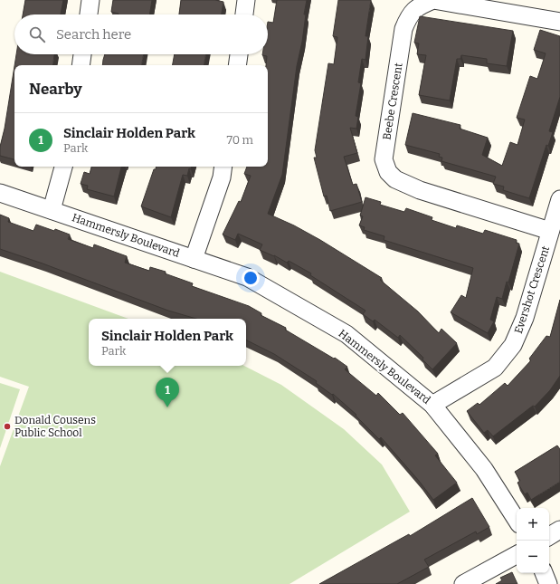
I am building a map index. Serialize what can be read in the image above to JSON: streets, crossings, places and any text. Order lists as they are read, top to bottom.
{
  "streets": {
    "street": ["Beebe Crescent", "Hammersly Boulevard", "Evershot Crescent"]
  },
  "crossings": [
    ["Beebe Crescent", "Evershot Crescent"],
    ["Hammersly Boulevard", "Evershot Crescent"]
  ],
  "places": ["Donald Cousens Public School"],
  "page": {
    "search": "Search here",
    "heading": "Nearby",
    "list": [
      {
        "mark": "1",
        "name": "Sinclair Holden Park",
        "note": "Park",
        "value": "70 m"
      }
    ],
    "popup": ["Sinclair Holden Park", "Park"],
    "pins": "1",
    "map_buttons": ["+", "−"]
  }
}
